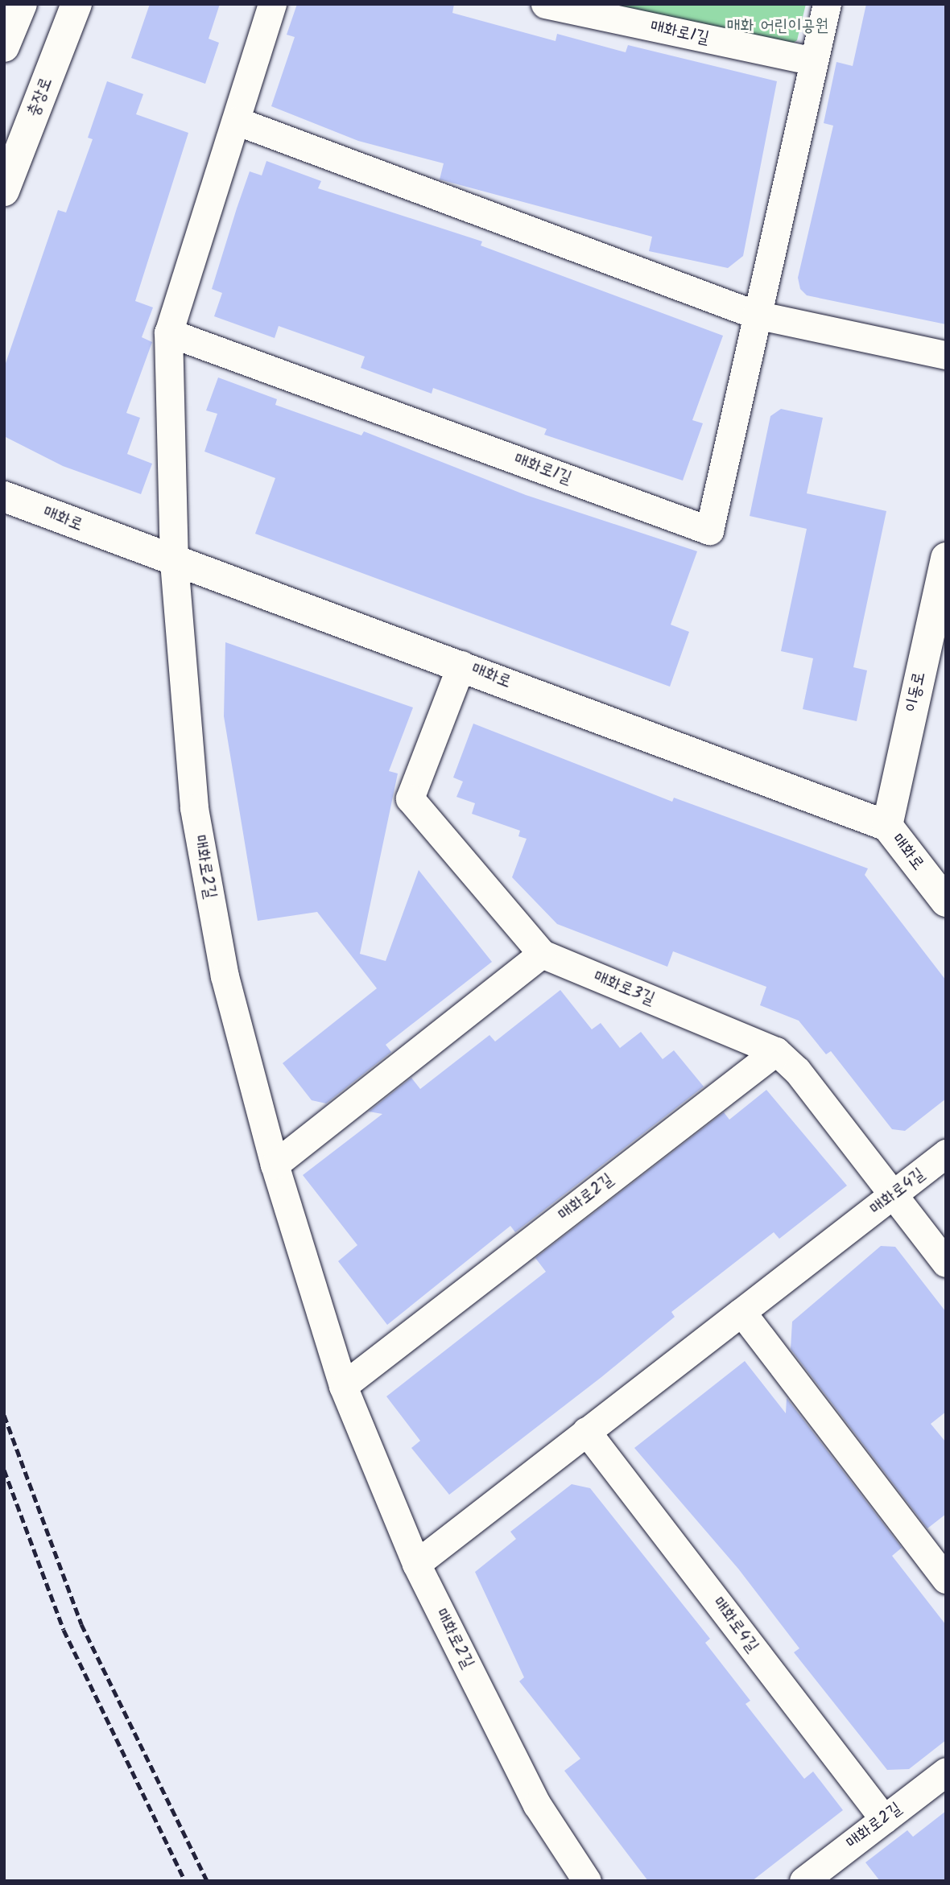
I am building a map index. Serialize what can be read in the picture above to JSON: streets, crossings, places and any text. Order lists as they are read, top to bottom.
{
  "streets": {
    "street": [
      "매화로1길",
      "충장로",
      "매화로",
      "이동로",
      "매화로2길",
      "매화로3길",
      "매화로4길"
    ]
  },
  "crossings": [
    ["매화로", "이동로"],
    ["매화로", "매화로2길"],
    ["매화로", "매화로3길"],
    ["매화로2길", "매화로3길"],
    ["매화로2길", "매화로4길"],
    ["매화로3길", "매화로4길"]
  ],
  "parks": ["매화 어린이공원"]
}
